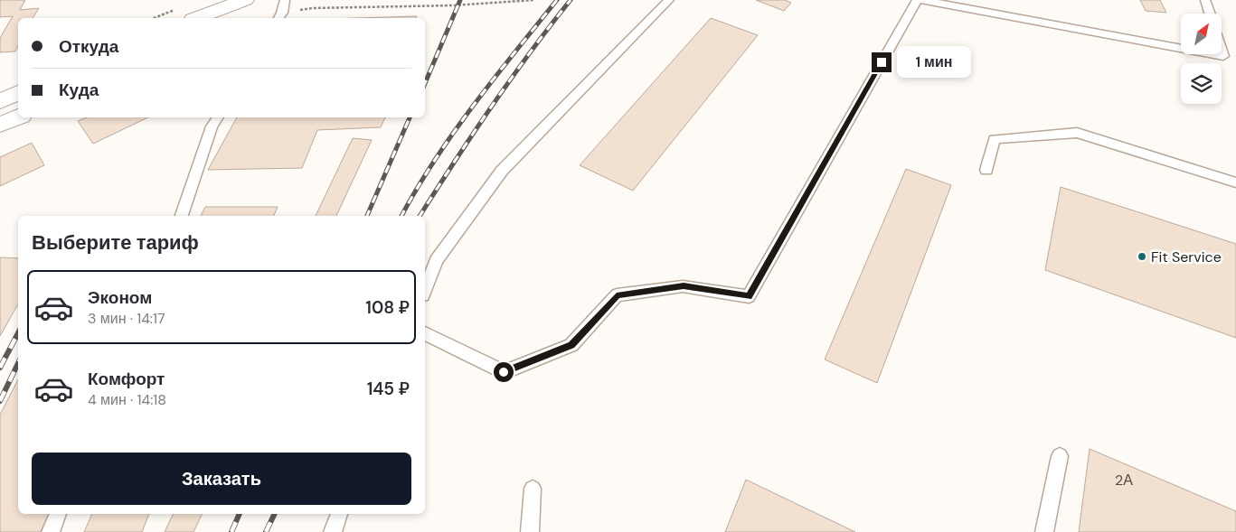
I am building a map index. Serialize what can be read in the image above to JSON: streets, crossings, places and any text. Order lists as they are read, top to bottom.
{
  "places": ["Fit Service"],
  "house_numbers": ["2А"],
  "north": "top right",
  "page": {
    "banner": ["Откуда", "Куда"],
    "bubble": "1 мин",
    "heading": "Выберите тариф",
    "list": [
      {
        "name": "Эконом",
        "note": "3 мин · 14:17",
        "value": "108 ₽"
      },
      {
        "name": "Комфорт",
        "note": "4 мин · 14:18",
        "value": "145 ₽"
      }
    ],
    "buttons": "Заказать"
  }
}
